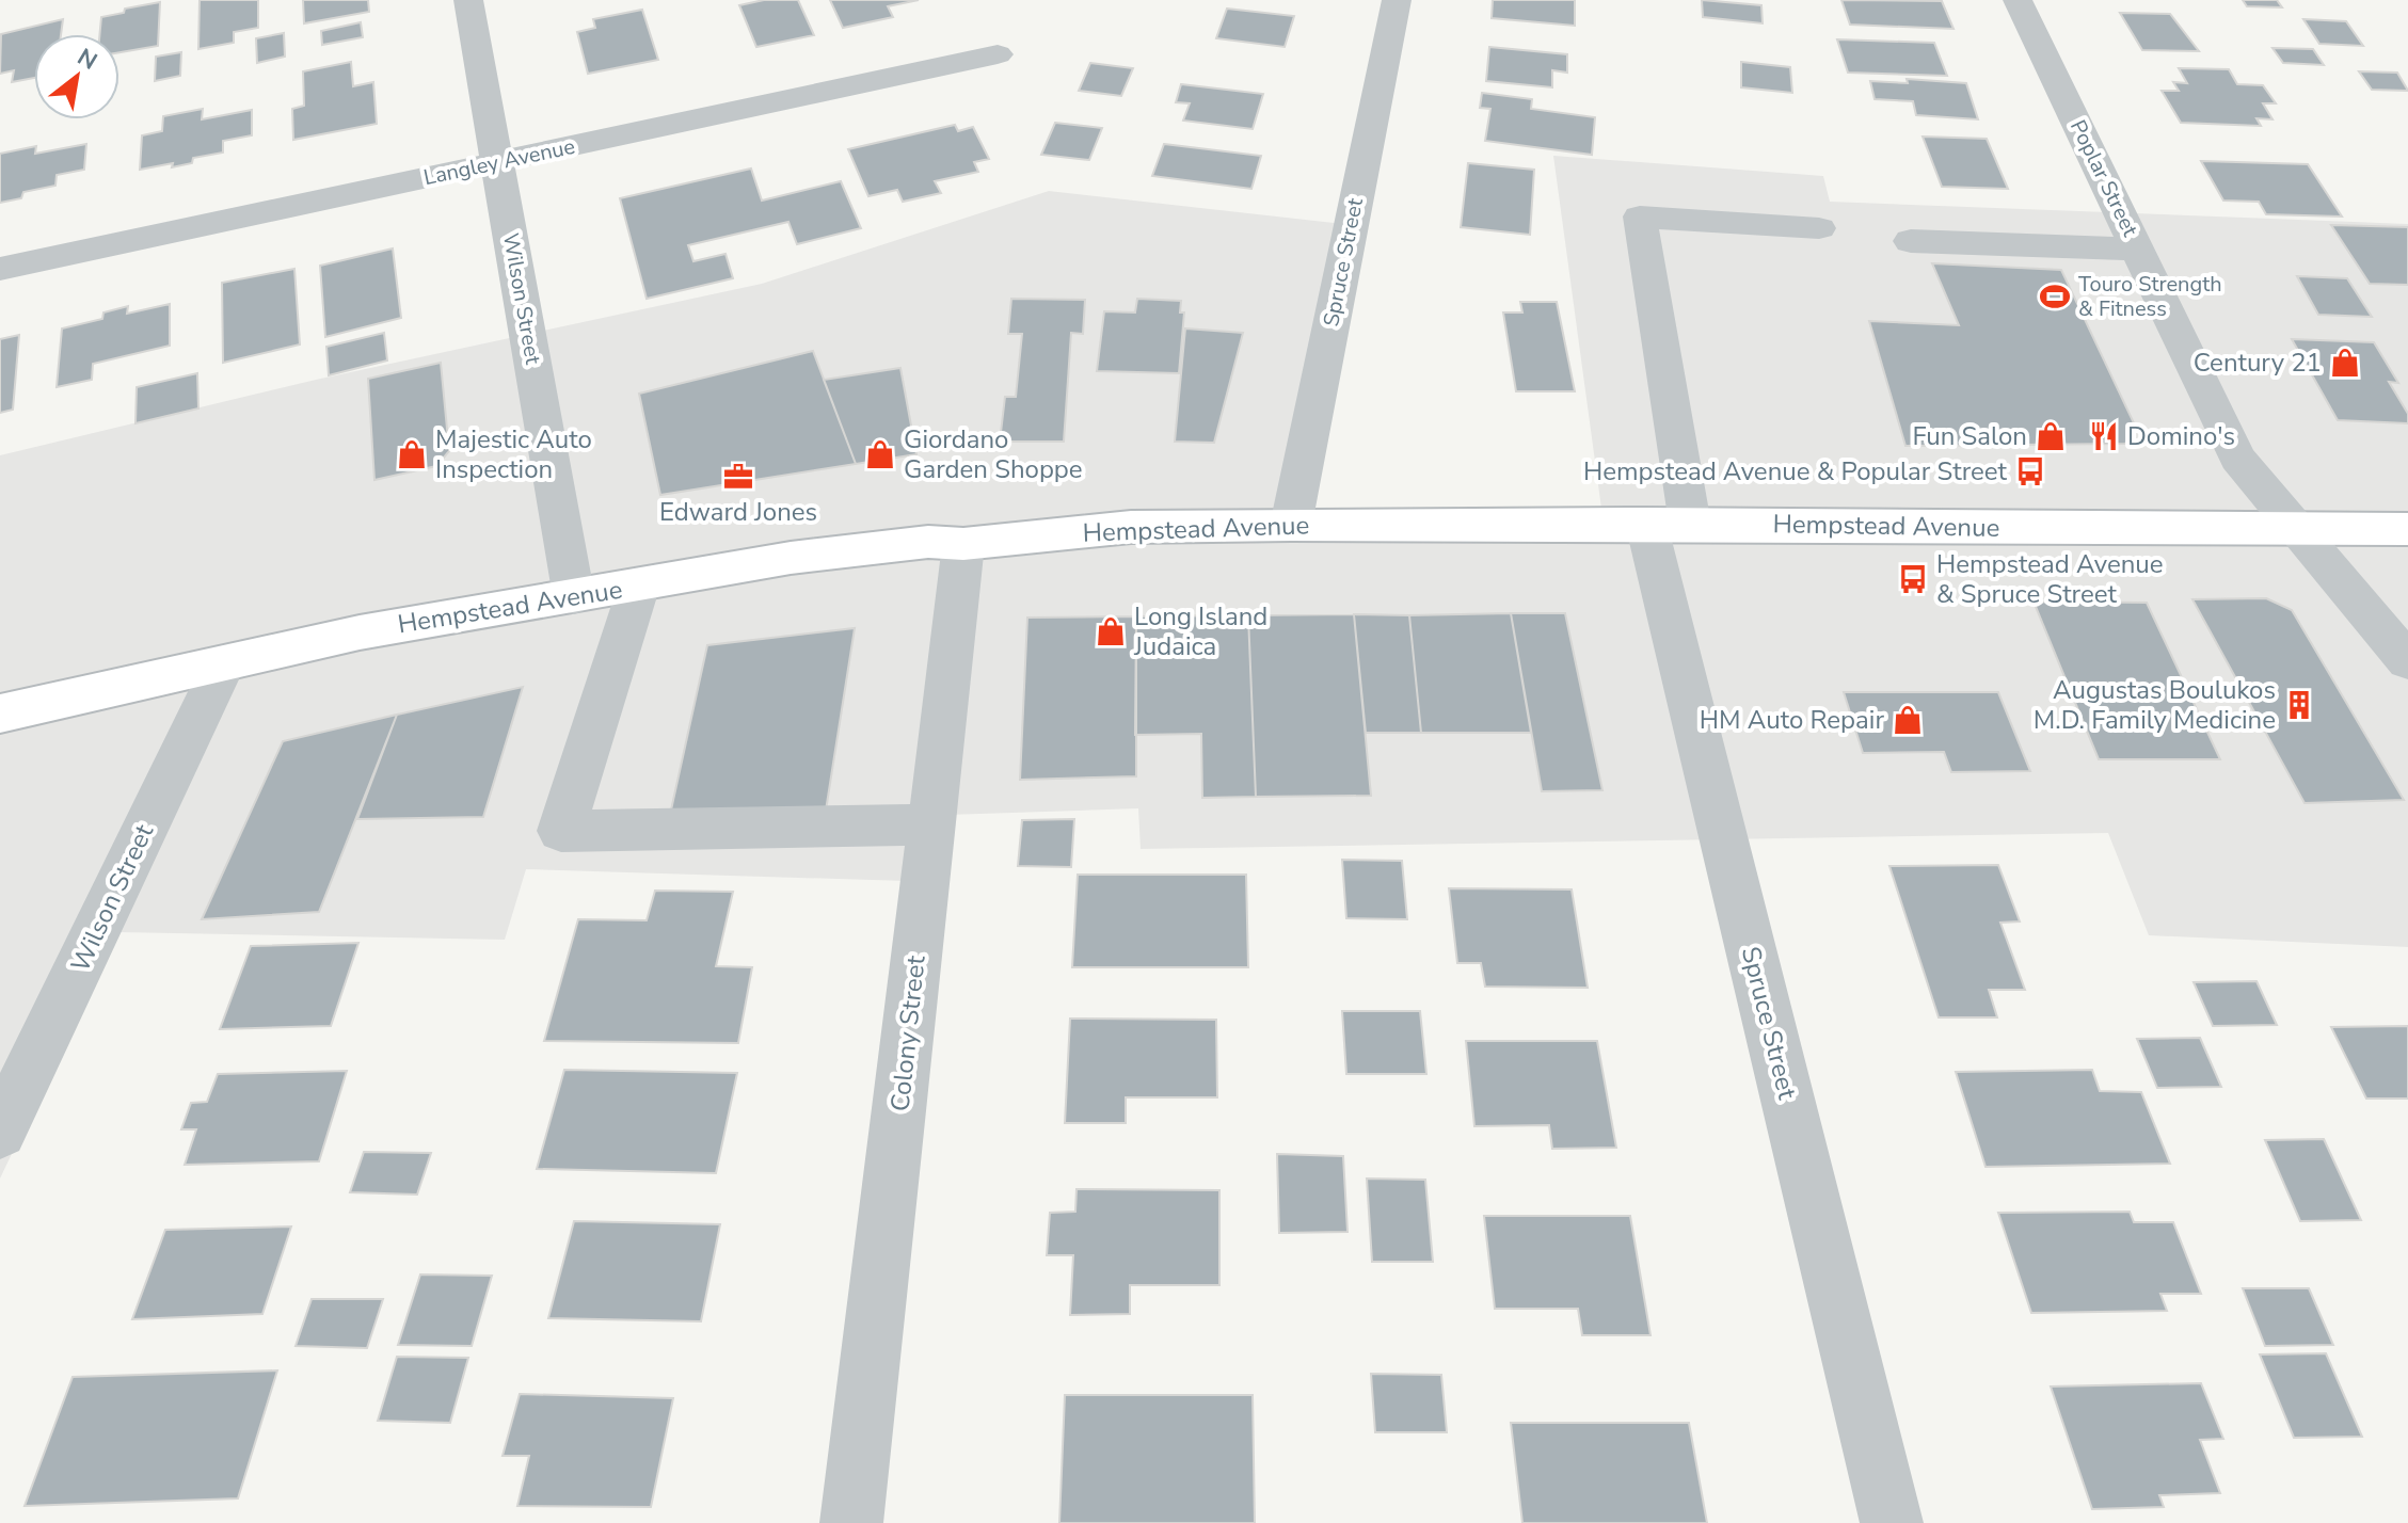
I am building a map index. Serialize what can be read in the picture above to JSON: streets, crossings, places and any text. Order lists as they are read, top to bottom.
{
  "streets": {
    "main road": ["Hempstead Avenue"],
    "street": [
      "Langley Avenue",
      "Poplar Street",
      "Spruce Street",
      "Wilson Street",
      "Colony Street"
    ]
  },
  "crossings": [
    ["Langley Avenue", "Wilson Street"],
    ["Poplar Street", "Hempstead Avenue"],
    ["Spruce Street", "Hempstead Avenue"],
    ["Wilson Street", "Hempstead Avenue"],
    ["Hempstead Avenue", "Colony Street"]
  ],
  "places": {
    "sports": ["Touro Strength & Fitness"],
    "shop": [
      "Century 21",
      "Fun Salon",
      "Majestic Auto Inspection",
      "Giordano Garden Shoppe",
      "Long Island Judaica",
      "HM Auto Repair"
    ],
    "restaurant": ["Domino's"],
    "bus stop": ["Hempstead Avenue & Popular Street", "Hempstead Avenue & Spruce Street"],
    "office": ["Edward Jones"],
    "building": ["Augustas Boulukos M.D. Family Medicine"]
  },
  "north": "top right"
}
